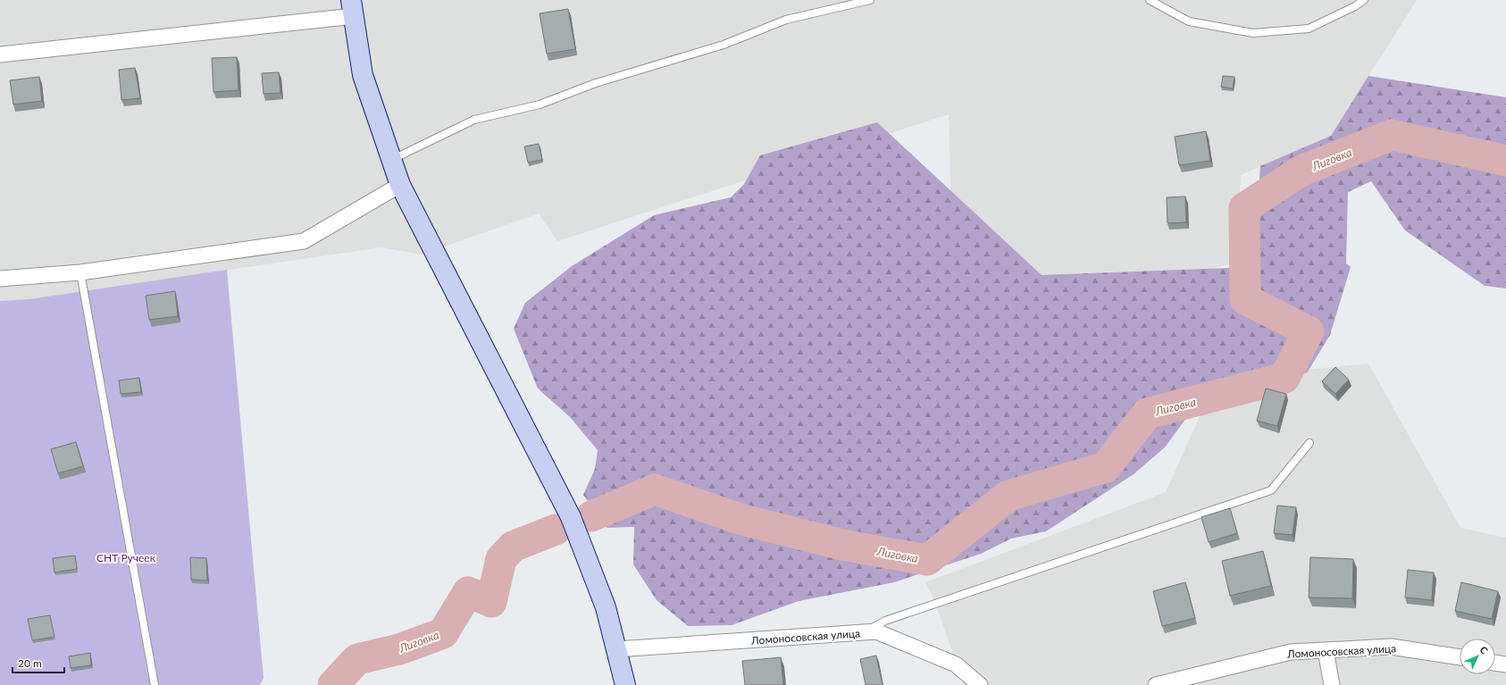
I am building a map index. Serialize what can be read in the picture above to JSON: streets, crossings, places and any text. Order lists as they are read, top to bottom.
{
  "streets": {
    "street": ["Ломоносовская улица"]
  },
  "water": ["Лиговка"],
  "parks": ["СНТ Ручеек"],
  "scale_bar": "20 m",
  "north": "top right"
}
